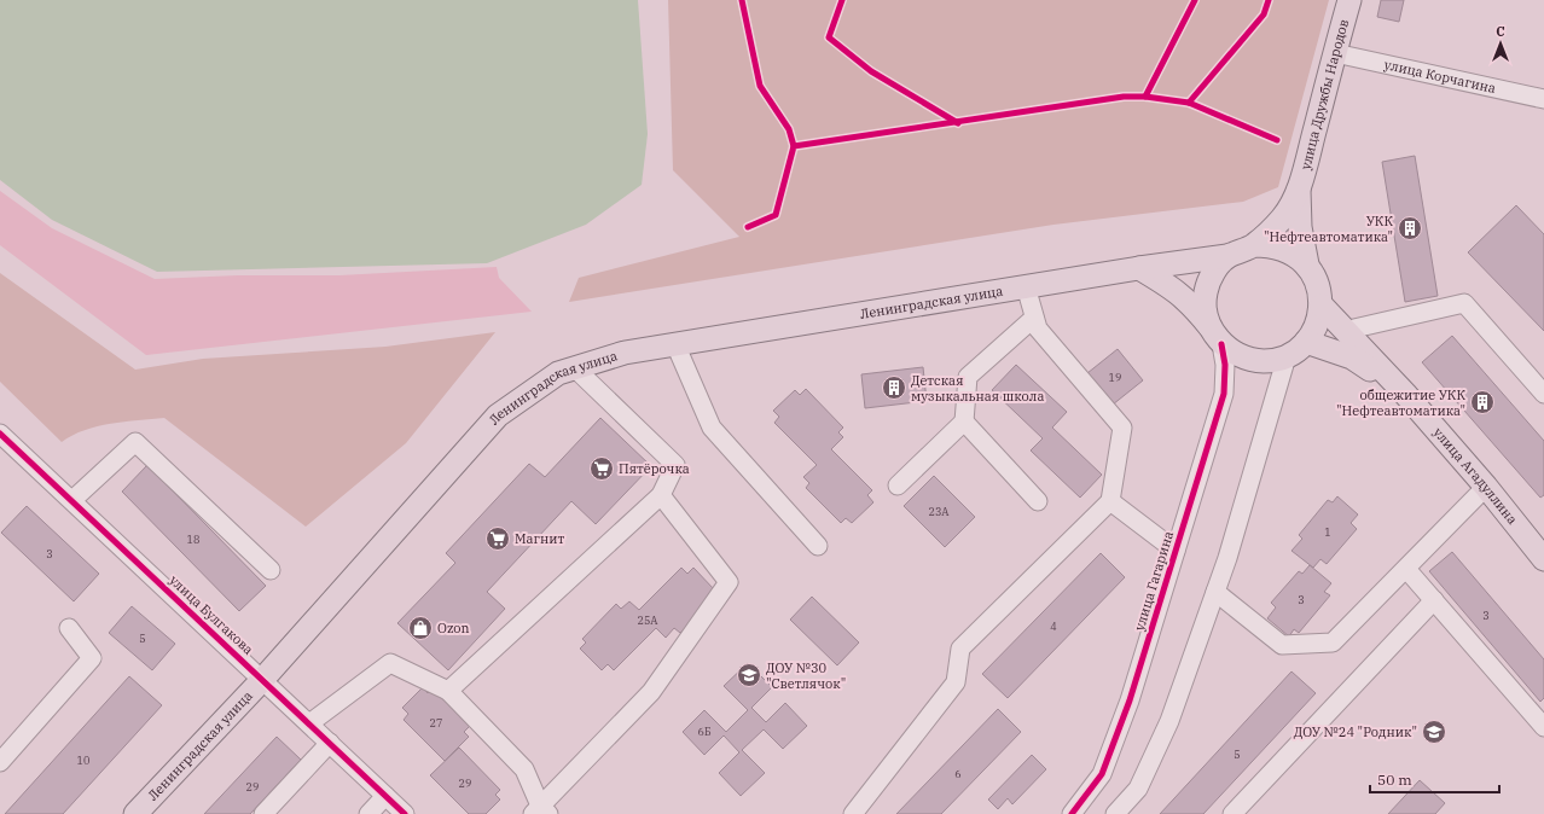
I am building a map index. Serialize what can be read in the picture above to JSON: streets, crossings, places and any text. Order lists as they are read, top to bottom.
{
  "streets": {
    "main road": ["улица Дружбы Народов", "Ленинградская улица", "улица Агадуллина"],
    "street": ["улица Корчагина", "улица Гагарина", "улица Булгакова"]
  },
  "crossings": [
    ["улица Корчагина", "улица Дружбы Народов"],
    ["Ленинградская улица", "улица Гагарина"],
    ["Ленинградская улица", "улица Булгакова"]
  ],
  "places": {
    "building": ["УКК \"Нефтеавтоматика\"", "Детская музыкальная школа", "общежитие УКК \"Нефтеавтоматика\""],
    "supermarket": ["Пятёрочка", "Магнит"],
    "shop": ["Ozon"],
    "school or university": ["ДОУ №30 \"Светлячок\"", "ДОУ №24 \"Родник\""]
  },
  "house_numbers": [
    "19",
    "23А",
    "1",
    "18",
    "3",
    "3",
    "3",
    "25А",
    "4",
    "5",
    "27",
    "6Б",
    "5",
    "10",
    "6",
    "29",
    "29"
  ],
  "scale_bar": "50 m",
  "north": "top"
}
